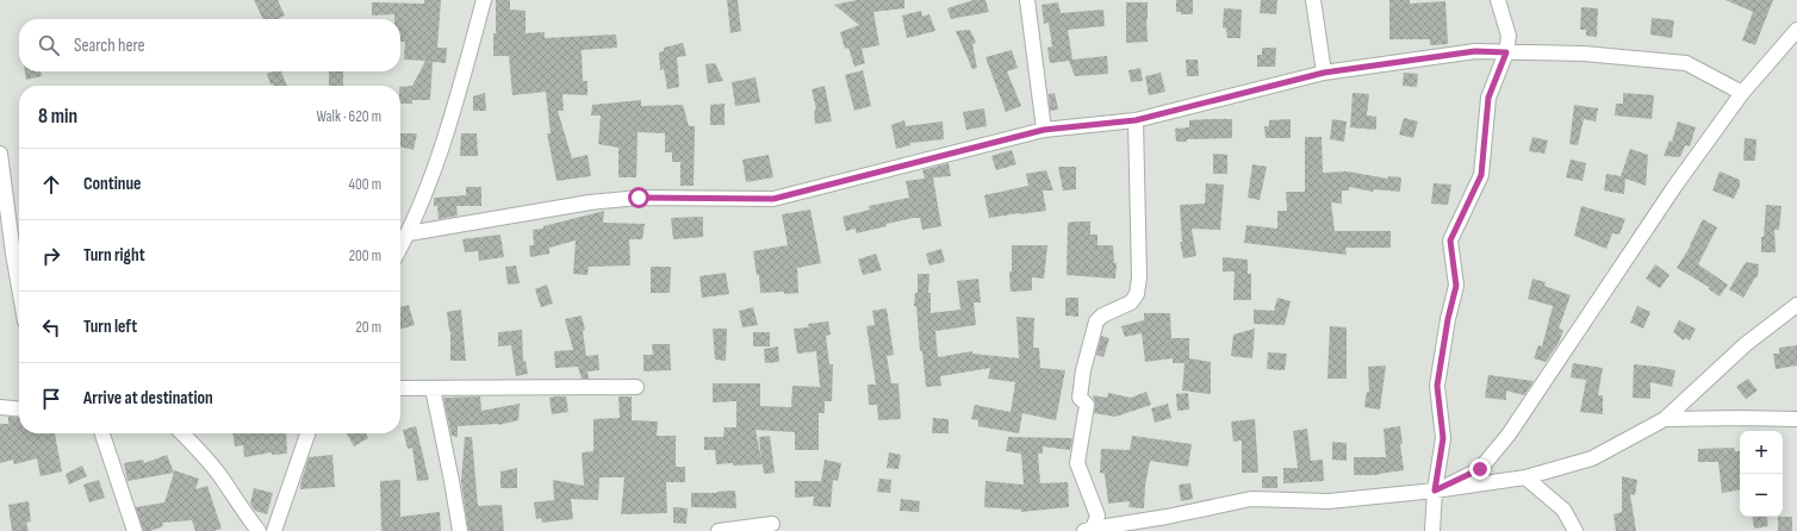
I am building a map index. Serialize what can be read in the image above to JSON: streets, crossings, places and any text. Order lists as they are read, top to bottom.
{
  "page": {
    "search": "Search here",
    "heading": ["8 min", "Walk · 620 m"],
    "list": [
      ["Continue", "400 m"],
      ["Turn right", "200 m"],
      ["Turn left", "20 m"],
      "Arrive at destination"
    ],
    "map_buttons": ["+", "−"]
  }
}
